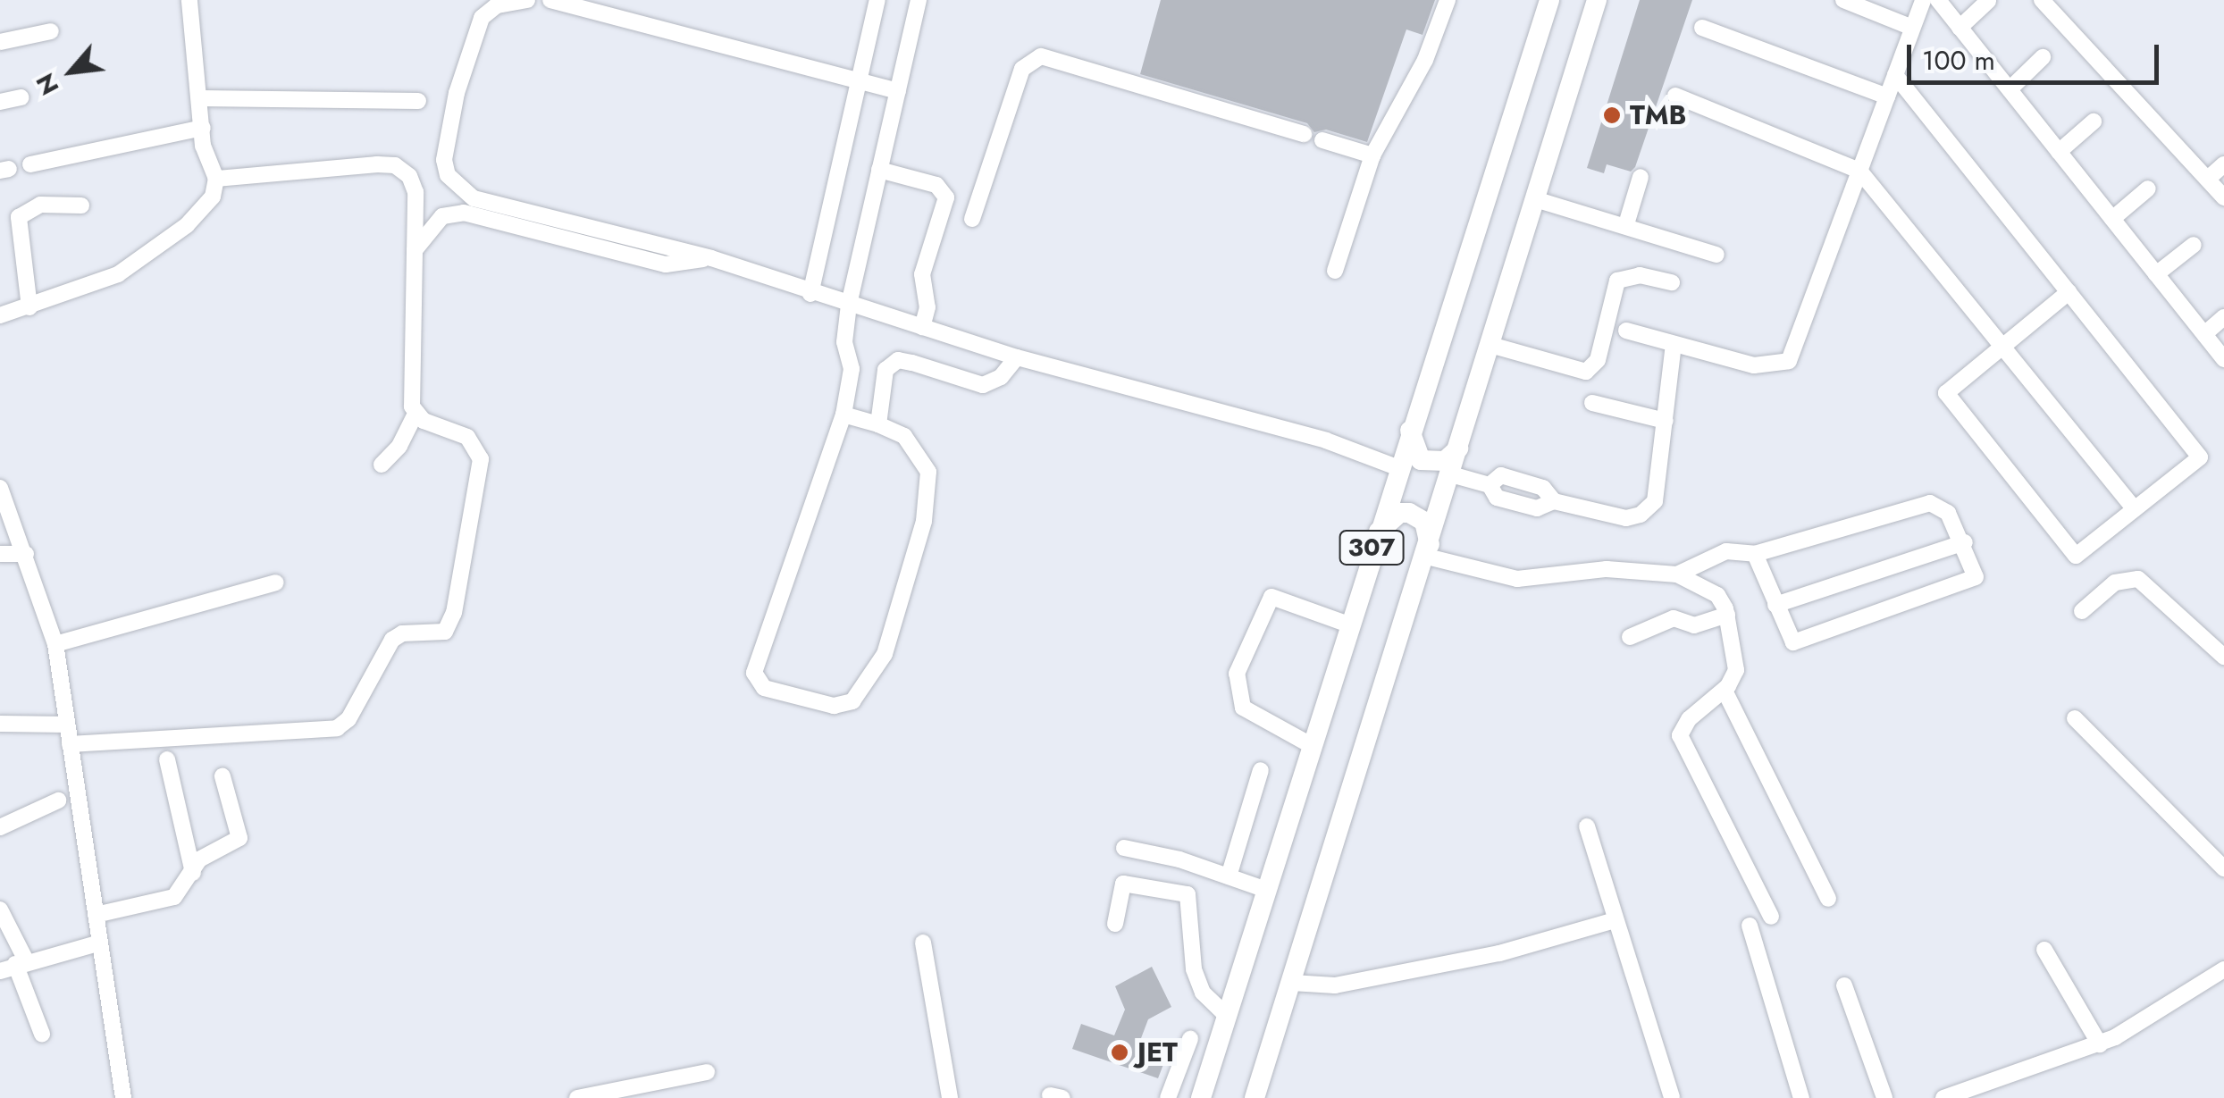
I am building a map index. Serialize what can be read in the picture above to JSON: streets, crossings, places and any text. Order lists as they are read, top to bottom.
{
  "streets": {
    "main road": ["307"]
  },
  "places": ["TMB", "JET"],
  "scale_bar": "100 m",
  "north": "bottom left"
}
